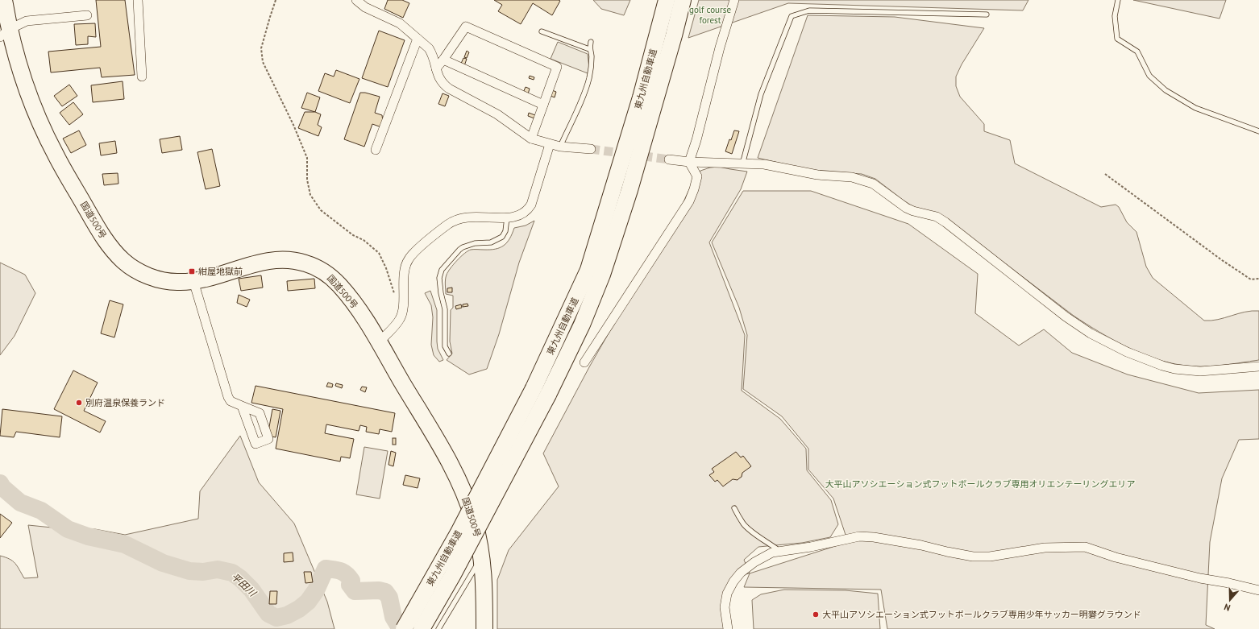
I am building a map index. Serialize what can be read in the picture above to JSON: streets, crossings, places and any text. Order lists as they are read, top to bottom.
{
  "streets": {
    "highway": ["東九州自動車道", "国道500号"]
  },
  "water": ["平田川"],
  "parks": ["golf course forest", "大平山アソシエーション式フットボールクラブ専用オリエンテーリングエリア"],
  "places": {
    "transit": ["紺屋地獄前"],
    "other": ["別府温泉保養ランド", "大平山アソシエーション式フットボールクラブ専用少年サッカー明礬グラウンド"]
  },
  "north": "bottom"
}
